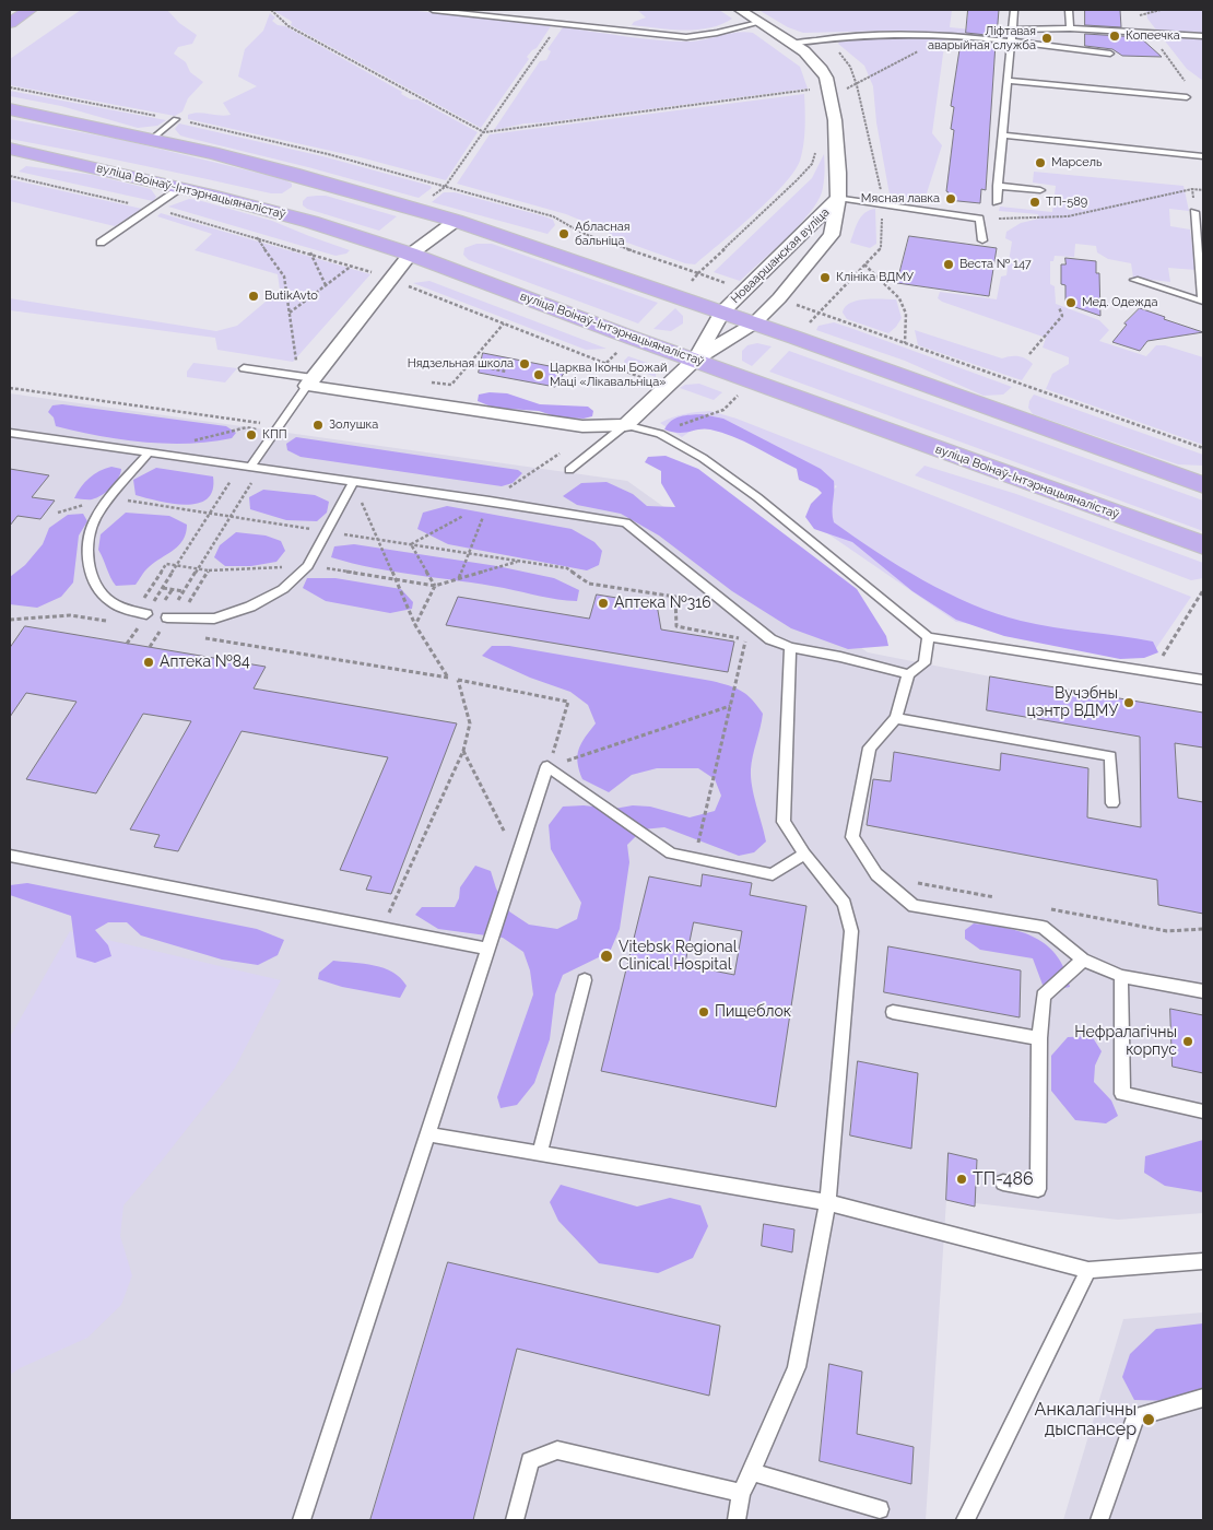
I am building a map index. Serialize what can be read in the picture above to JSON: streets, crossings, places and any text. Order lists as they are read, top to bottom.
{
  "streets": {
    "main road": ["вуліца Воінаў-Інтэрнацыяналістаў"],
    "street": ["Новааршанская вуліца"]
  },
  "crossings": [
    ["вуліца Воінаў-Інтэрнацыяналістаў", "Новааршанская вуліца"]
  ],
  "places": [
    "Копеечка",
    "Ліфтавая аварыйная служба",
    "Марсель",
    "Мясная лавка",
    "ТП-589",
    "Абласная бальніца",
    "Веста № 147",
    "Клініка ВДМУ",
    "ButikAvto",
    "Мед. Одежда",
    "Нядзельная школа",
    "Царква Іконы Божай Маці «Лікавальніца»",
    "Золушка",
    "КПП",
    "Аптека №316",
    "Аптека №84",
    "Вучэбны цэнтр ВДМУ",
    "Vitebsk Regional Clinical Hospital",
    "Пищеблок",
    "Нефралагічны корпус",
    "ТП-486",
    "Анкалагічны дыспансер"
  ]
}
